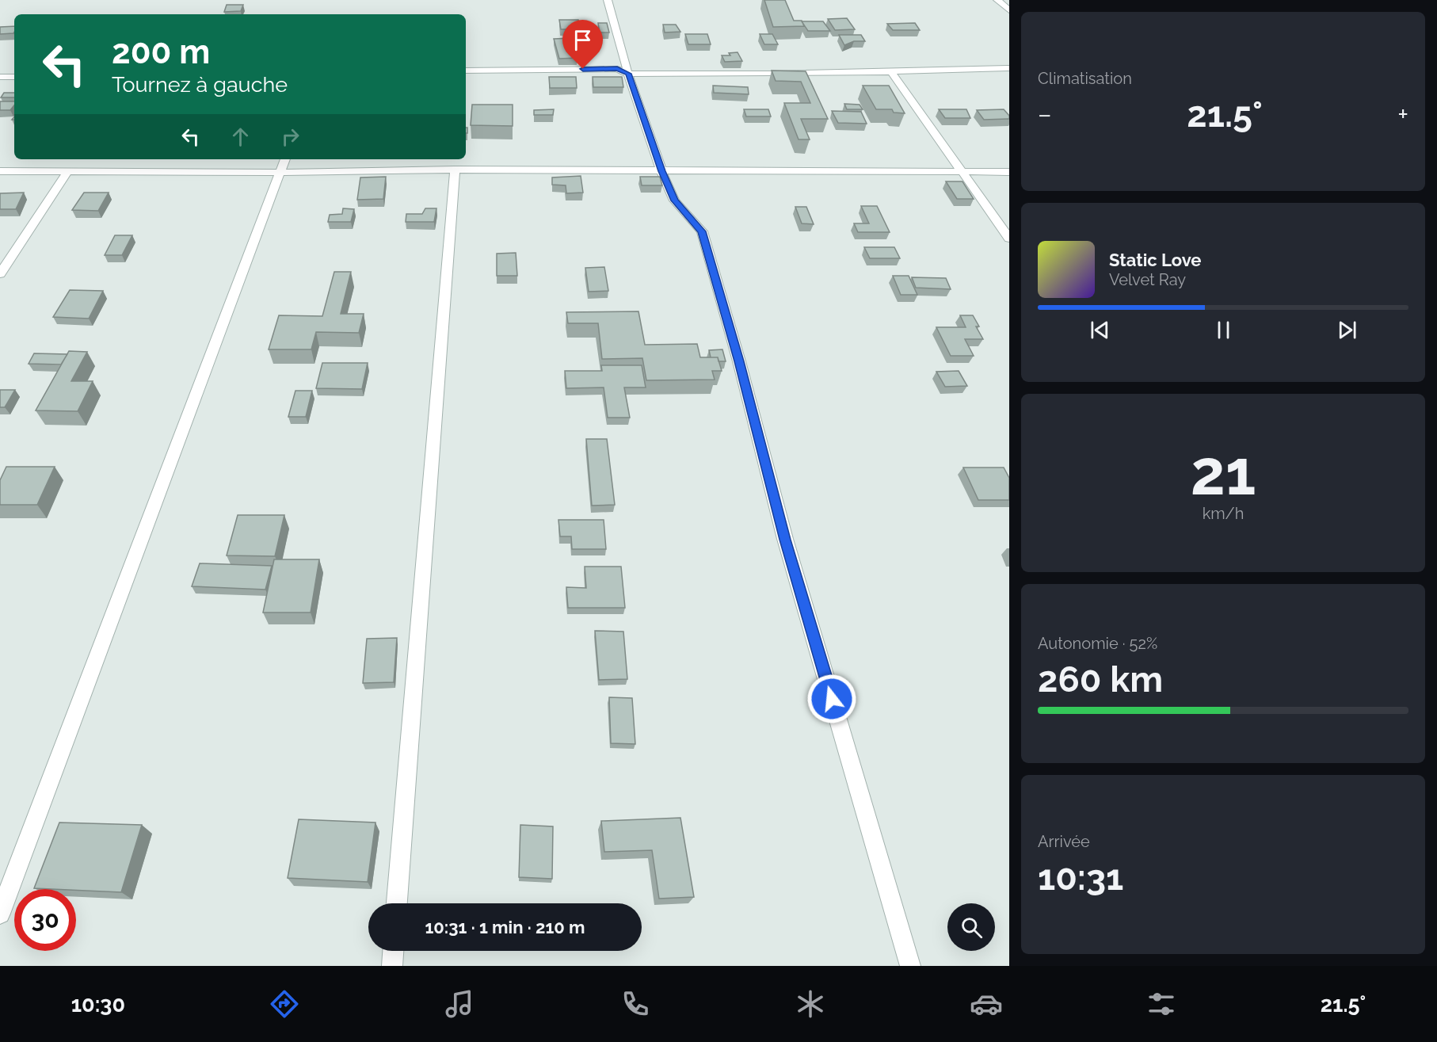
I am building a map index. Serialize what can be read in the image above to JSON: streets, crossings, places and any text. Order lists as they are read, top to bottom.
{
  "page": {
    "tile": [
      "Climatisation",
      ["21", "km/h"],
      ["Autonomie · 52%", "260 km"],
      ["Arrivée", "10:31"]
    ],
    "turn": ["200 m", "Tournez à gauche"],
    "heat": ["−", "21.5°", "+"],
    "song": ["Static Love", "Velvet Ray"],
    "limit": "30",
    "trip": "10:31 · 1 min · 210 m",
    "tabs": ["10:30", "21.5°"]
  }
}
